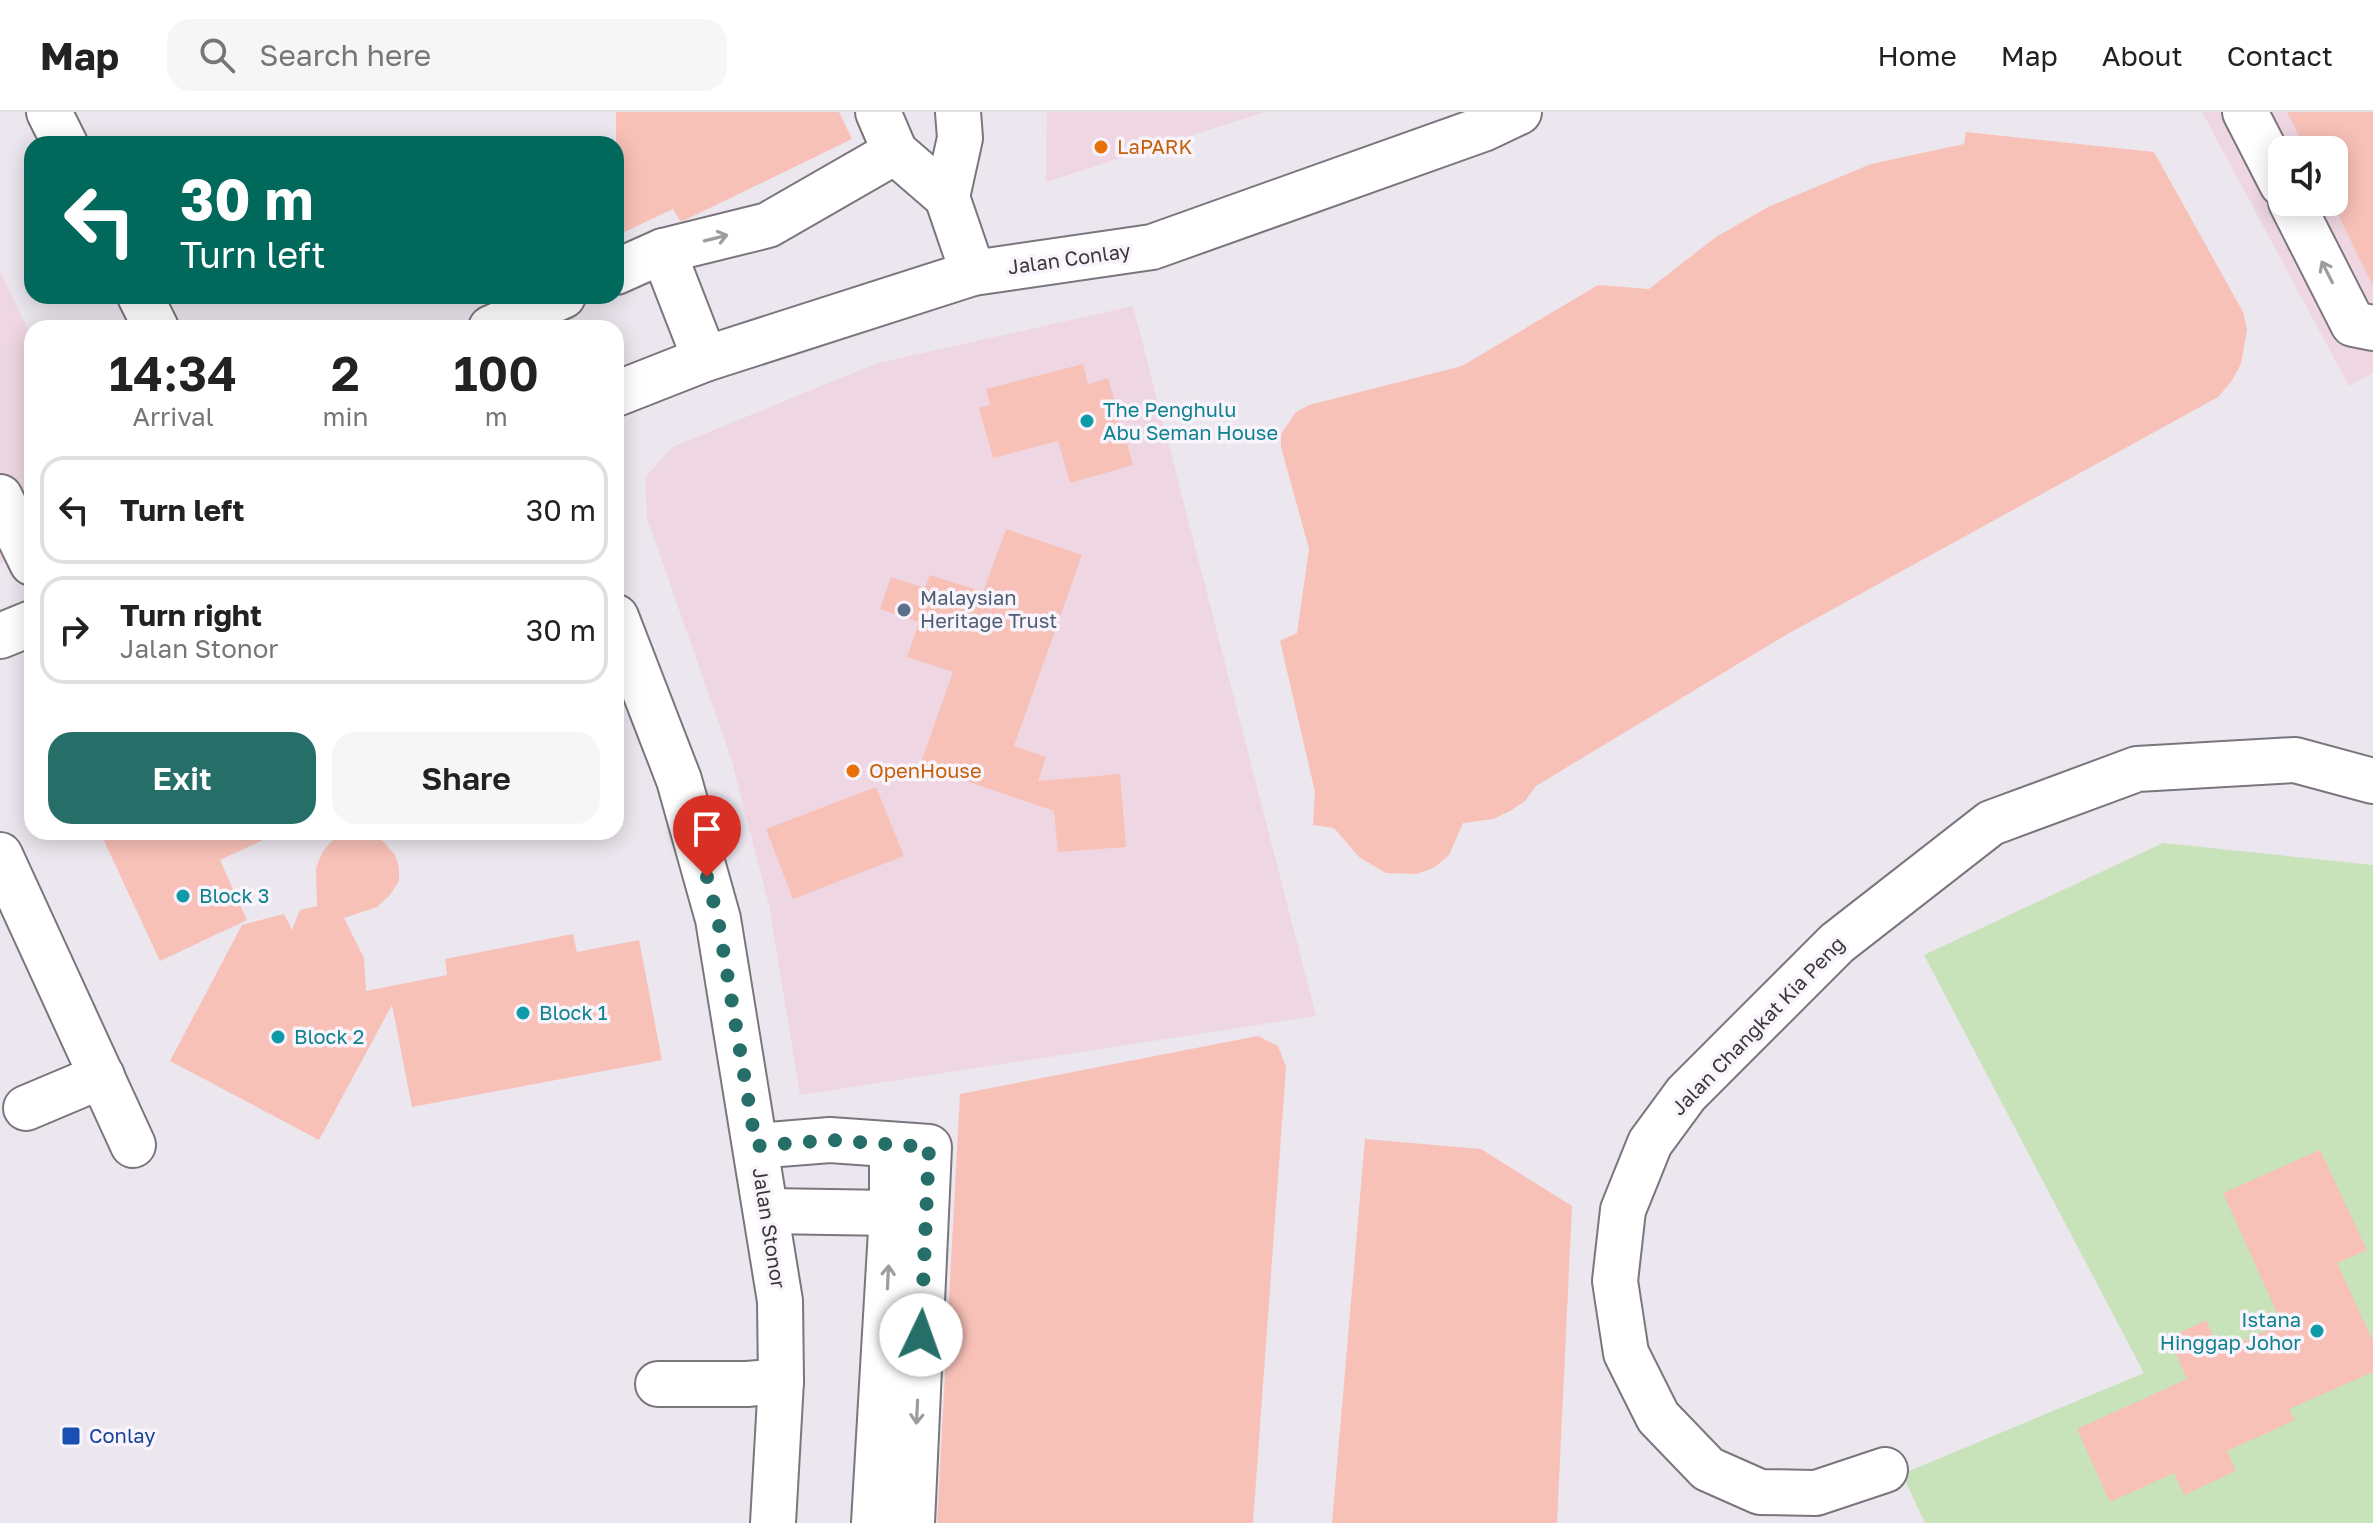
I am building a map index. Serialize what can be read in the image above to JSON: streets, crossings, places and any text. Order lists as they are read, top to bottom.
{
  "streets": {
    "street": ["Jalan Conlay", "Jalan Changkat Kia Peng", "Jalan Stonor"]
  },
  "places": {
    "other": [
      "LaPARK",
      "The Penghulu Abu Seman House",
      "Malaysian Heritage Trust",
      "OpenHouse",
      "Block 3",
      "Block 1",
      "Block 2",
      "Istana Hinggap Johor"
    ],
    "transit": ["Conlay"]
  },
  "page": {
    "header": "Map",
    "search": "Search here",
    "nav": [
      "Home",
      "Map",
      "About",
      "Contact"
    ],
    "turn": ["30 m", "Turn left"],
    "eta": [
      "14:34",
      "Arrival",
      "2",
      "min",
      "100",
      "m"
    ],
    "list": [
      {
        "name": "Turn left",
        "value": "30 m"
      },
      {
        "name": "Turn right",
        "note": "Jalan Stonor",
        "value": "30 m"
      }
    ],
    "buttons": ["Exit", "Share"]
  }
}
